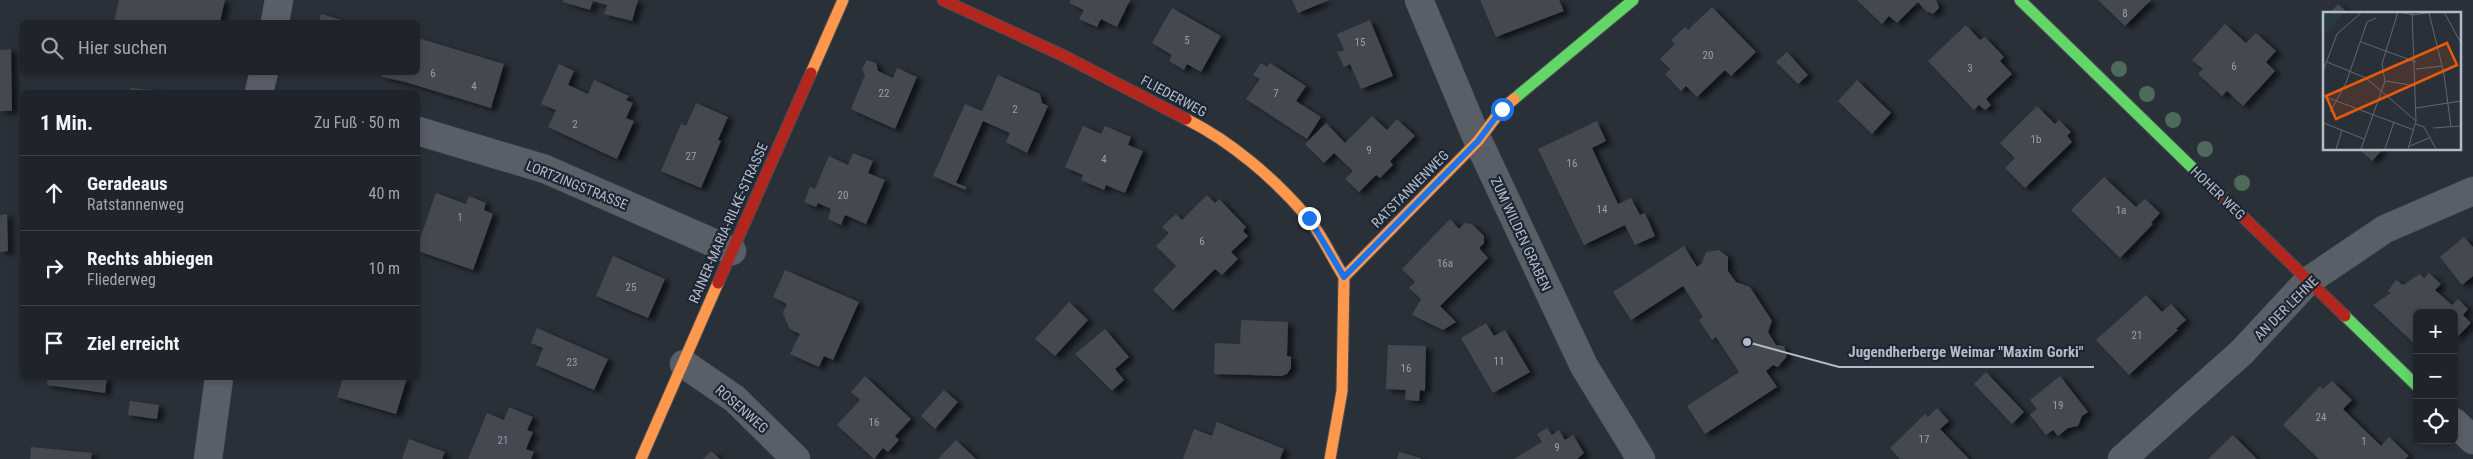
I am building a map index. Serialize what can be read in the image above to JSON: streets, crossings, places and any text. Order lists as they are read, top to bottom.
{
  "streets": {
    "street": [
      "FLIEDERWEG",
      "LORTZINGSTRASSE",
      "RATSTANNENWEG",
      "HOHER WEG",
      "RAINER-MARIA-RILKE-STRASSE",
      "ZUM WILDEN GRABEN",
      "AN DER LEHNE",
      "ROSENWEG"
    ]
  },
  "crossings": [
    ["FLIEDERWEG", "RATSTANNENWEG"],
    ["LORTZINGSTRASSE", "RAINER-MARIA-RILKE-STRASSE"],
    ["RATSTANNENWEG", "ZUM WILDEN GRABEN"],
    ["HOHER WEG", "AN DER LEHNE"],
    ["RAINER-MARIA-RILKE-STRASSE", "ROSENWEG"]
  ],
  "places": ["Jugendherberge Weimar \"Maxim Gorki\""],
  "house_numbers": [
    "8",
    "5",
    "15",
    "20",
    "6",
    "3",
    "6",
    "4",
    "22",
    "7",
    "2",
    "2",
    "1b",
    "9",
    "27",
    "4",
    "16",
    "20",
    "14",
    "1a",
    "1",
    "6",
    "16a",
    "25",
    "21",
    "11",
    "23",
    "16",
    "19",
    "24",
    "16",
    "17",
    "21",
    "1",
    "9"
  ],
  "page": {
    "search": "Hier suchen",
    "heading": ["1 Min.", "Zu Fuß · 50 m"],
    "list": [
      ["Geradeaus", "Ratstannenweg", "40 m"],
      ["Rechts abbiegen", "Fliederweg", "10 m"],
      "Ziel erreicht"
    ],
    "map_buttons": ["+", "−"]
  }
}
